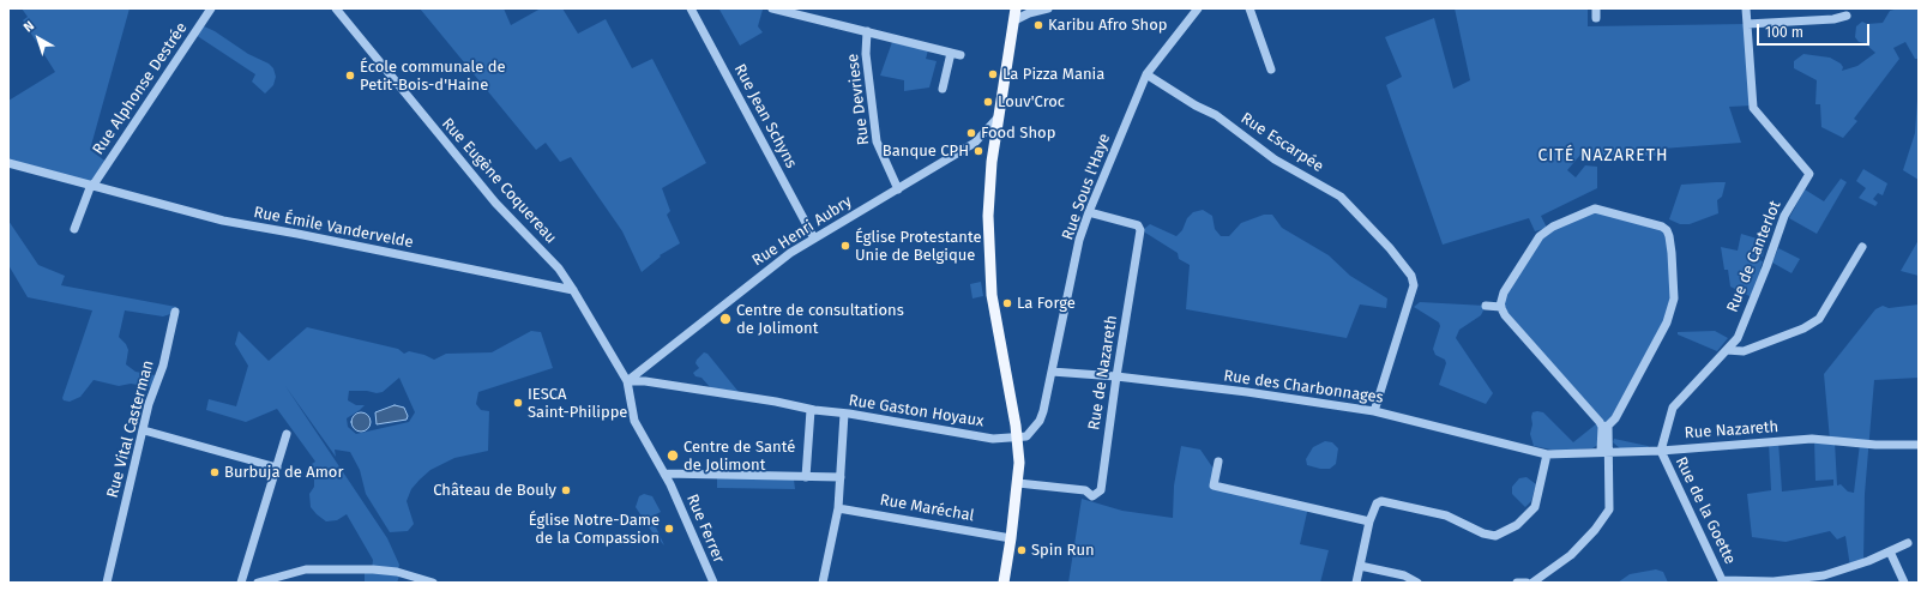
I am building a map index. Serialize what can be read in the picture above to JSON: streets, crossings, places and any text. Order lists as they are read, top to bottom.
{
  "streets": {
    "street": [
      "Rue Alphonse Destrée",
      "Rue Devriese",
      "Rue Jean Schyns",
      "Rue Escarpée",
      "Rue Eugène Coquereau",
      "Rue Sous l'Haye",
      "Rue Émile Vandervelde",
      "Rue Henri Aubry",
      "Rue de Canterlot",
      "Rue de Nazareth",
      "Rue des Charbonnages",
      "Rue Gaston Hoyaux",
      "Rue Vital Casterman",
      "Rue Nazareth",
      "Rue Maréchal",
      "Rue de la Goette",
      "Rue Ferrer"
    ]
  },
  "crossings": [
    ["Rue Alphonse Destrée", "Rue Émile Vandervelde"],
    ["Rue Devriese", "Rue Henri Aubry"],
    ["Rue Jean Schyns", "Rue Henri Aubry"],
    ["Rue Escarpée", "Rue Sous l'Haye"],
    ["Rue Escarpée", "Rue des Charbonnages"],
    ["Rue Eugène Coquereau", "Rue Émile Vandervelde"],
    ["Rue Eugène Coquereau", "Rue Henri Aubry"],
    ["Rue Eugène Coquereau", "Rue Gaston Hoyaux"],
    ["Rue Eugène Coquereau", "Rue Ferrer"],
    ["Rue Sous l'Haye", "Rue de Nazareth"],
    ["Rue Sous l'Haye", "Rue des Charbonnages"],
    ["Rue Sous l'Haye", "Rue Gaston Hoyaux"],
    ["Rue Henri Aubry", "Rue Gaston Hoyaux"],
    ["Rue Henri Aubry", "Rue Ferrer"],
    ["Rue de Canterlot", "Rue Nazareth"],
    ["Rue de Canterlot", "Rue de la Goette"],
    ["Rue de Nazareth", "Rue des Charbonnages"],
    ["Rue des Charbonnages", "Rue Nazareth"],
    ["Rue Gaston Hoyaux", "Rue Ferrer"],
    ["Rue Nazareth", "Rue de la Goette"]
  ],
  "districts": ["CITÉ NAZARETH"],
  "places": [
    "Karibu Afro Shop",
    "La Pizza Mania",
    "École communale de Petit-Bois-d'Haine",
    "Louv'Croc",
    "Food Shop",
    "Banque CPH",
    "Église Protestante Unie de Belgique",
    "La Forge",
    "Centre de consultations de Jolimont",
    "IESCA Saint-Philippe",
    "Centre de Santé de Jolimont",
    "Burbuja de Amor",
    "Château de Bouly",
    "Église Notre-Dame de la Compassion",
    "Spin Run"
  ],
  "scale_bar": "100 m",
  "north": "top left"
}
